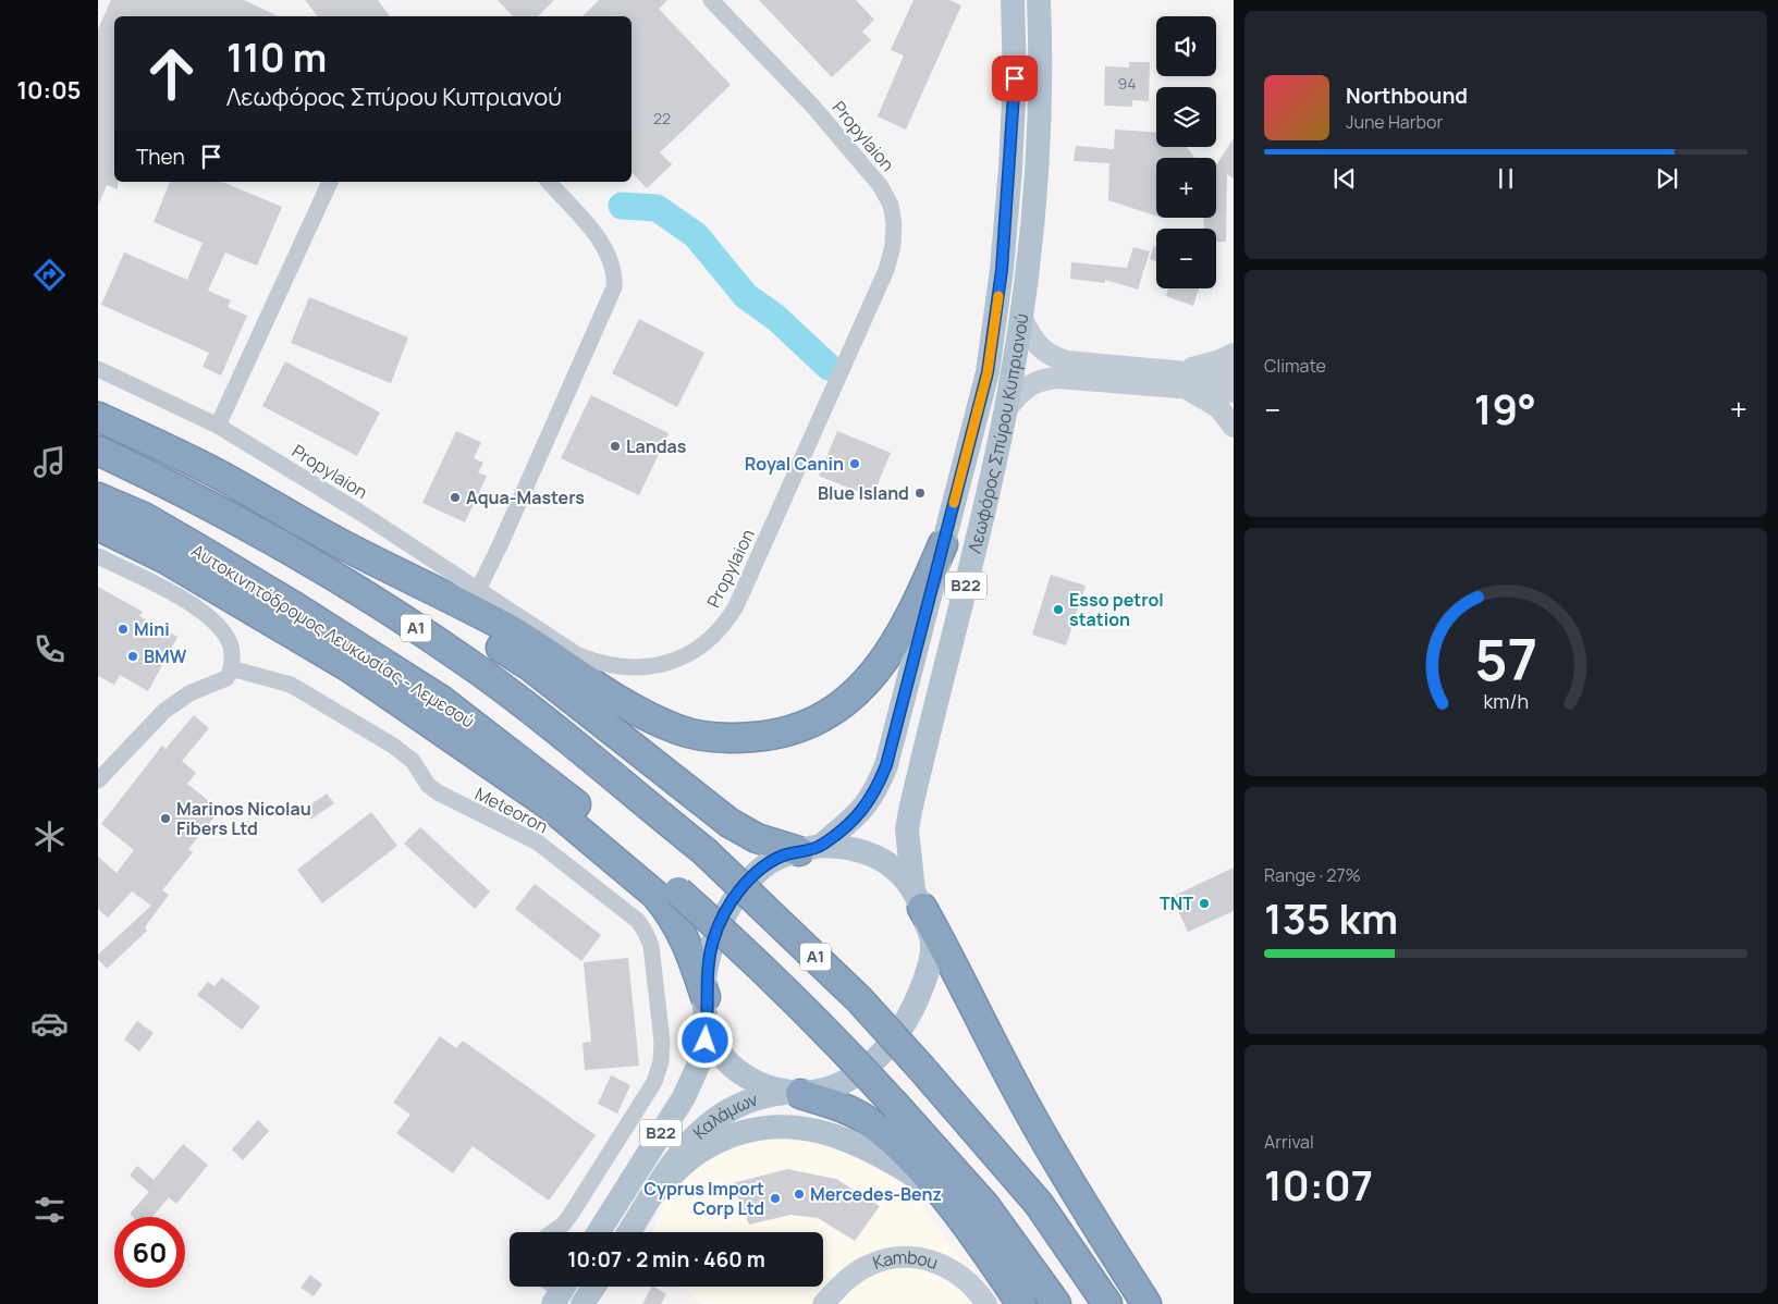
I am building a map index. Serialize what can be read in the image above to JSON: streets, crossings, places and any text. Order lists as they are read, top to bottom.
{
  "streets": {
    "highway": ["A1", "Αυτοκινητόδρομος Λευκωσίας - Λεμεσού"],
    "main road": [
      "Λεωφόρος Σπύρου Κυπριανού",
      "B22",
      "Καλάμων",
      "Kambou"
    ],
    "street": ["Propylaion", "Meteoron"]
  },
  "crossings": [
    ["Λεωφόρος Σπύρου Κυπριανού", "B22"],
    ["B22", "Καλάμων"]
  ],
  "places": [
    "Landas",
    "Royal Canin",
    "Blue Island",
    "Aqua-Masters",
    "Esso petrol station",
    "Mini",
    "BMW",
    "Marinos Nicolau Fibers Ltd",
    "TNT",
    "Mercedes-Benz",
    "Cyprus Import Corp Ltd"
  ],
  "house_numbers": ["94", "22"],
  "page": {
    "tabs": "10:05",
    "map_buttons": ["+", "−"],
    "turn": ["110 m", "Λεωφόρος Σπύρου Κυπριανού"],
    "song": ["Northbound", "June Harbor"],
    "then": "Then",
    "tile": [
      "Climate",
      ["Range · 27%", "135 km"],
      ["Arrival", "10:07"]
    ],
    "heat": ["−", "19°", "+"],
    "limit": "60",
    "trip": "10:07 · 2 min · 460 m",
    "gauge": ["57", "km/h"]
  }
}
